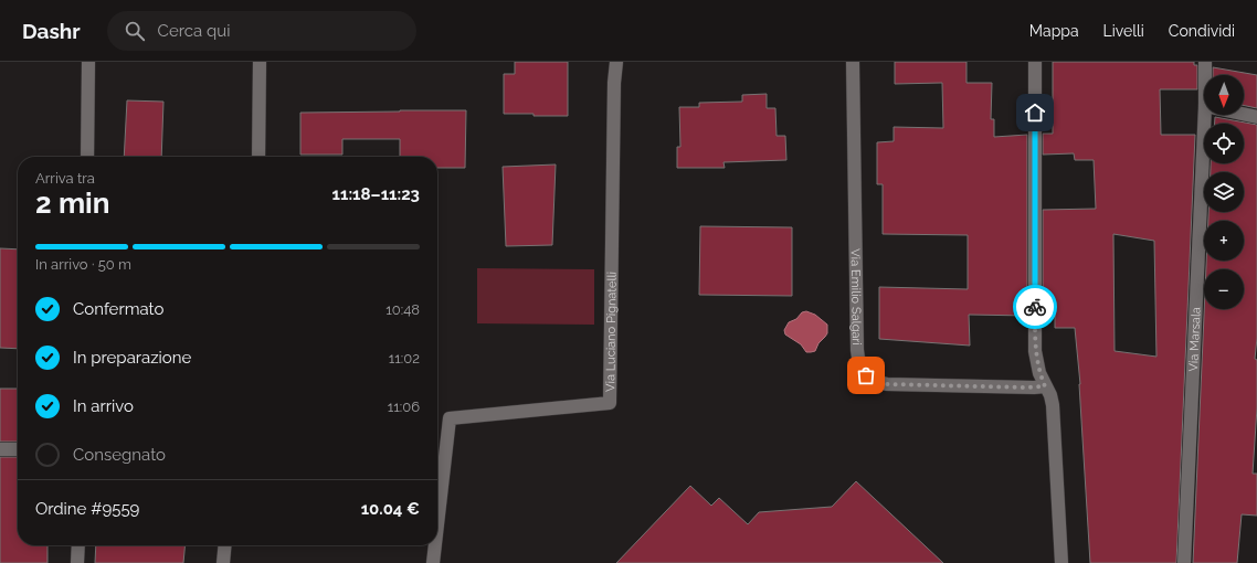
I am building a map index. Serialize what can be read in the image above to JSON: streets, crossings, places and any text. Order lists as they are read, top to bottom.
{
  "streets": {
    "street": ["Via Emilio Salgari", "Via Luciano Pignatelli", "Via Marsala"]
  },
  "north": "bottom",
  "page": {
    "header": "Dashr",
    "search": "Cerca qui",
    "nav": ["Mappa", "Livelli", "Condividi"],
    "map_buttons": ["+", "−"],
    "heading": ["2 min", "Arriva tra", "11:18–11:23"],
    "panel": ["Ordine #9559", "10.04 €"],
    "bar": "In arrivo · 50 m",
    "list": [
      ["Confermato", "10:48"],
      ["In preparazione", "11:02"],
      ["In arrivo", "11:06"],
      "Consegnato"
    ]
  }
}
